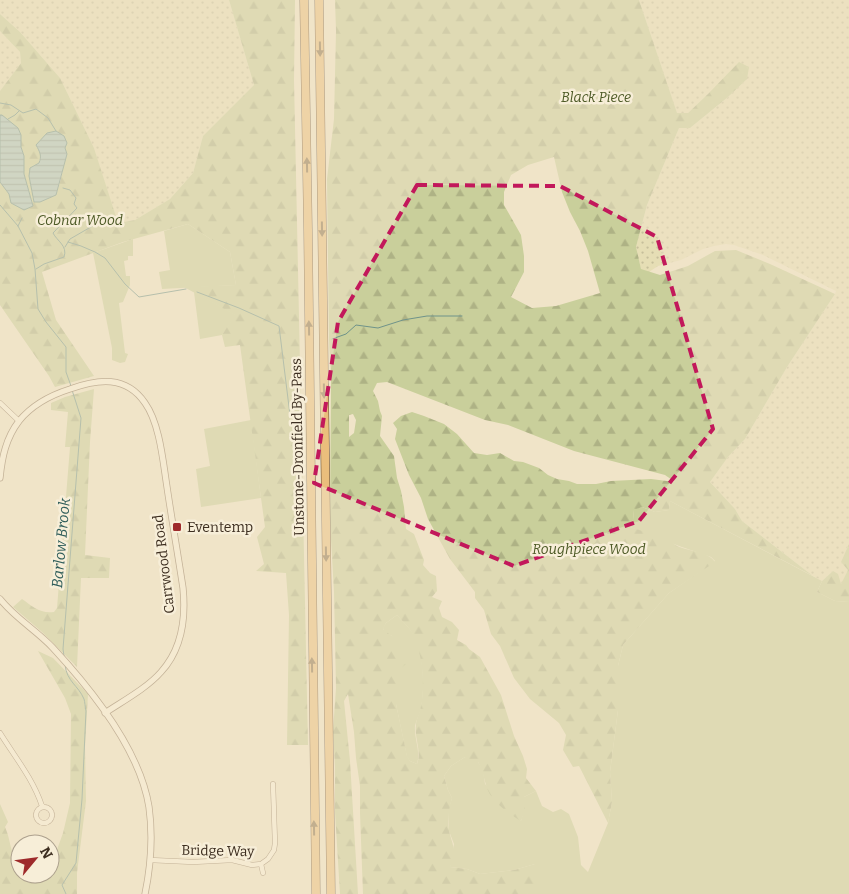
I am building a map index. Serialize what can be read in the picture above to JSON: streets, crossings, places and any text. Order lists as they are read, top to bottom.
{
  "streets": {
    "highway": ["Unstone-Dronfield By-Pass"],
    "street": ["Carrwood Road", "Bridge Way"]
  },
  "water": ["Barlow Brook"],
  "parks": ["Black Piece", "Cobnar Wood", "Roughpiece Wood"],
  "places": {
    "transit": ["Eventemp"]
  },
  "north": "top right"
}
